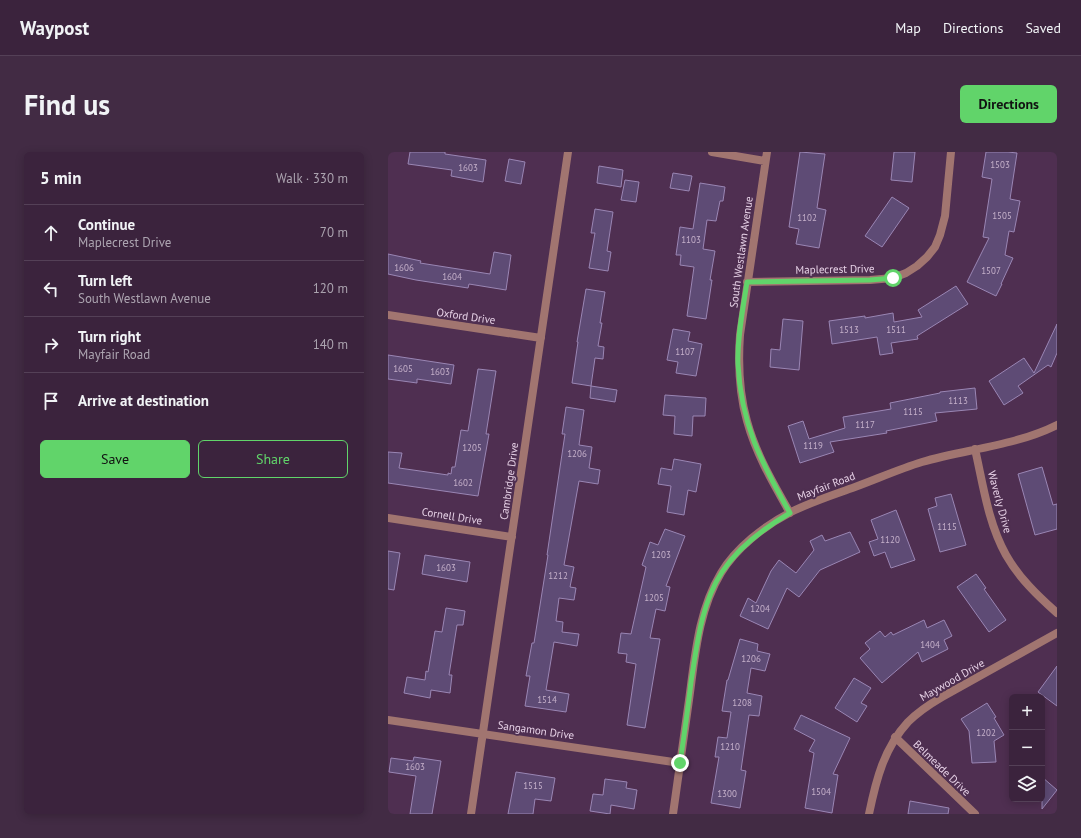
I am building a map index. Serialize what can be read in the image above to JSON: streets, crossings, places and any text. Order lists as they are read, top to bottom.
{
  "streets": {
    "street": [
      "South Westlawn Avenue",
      "Maplecrest Drive",
      "Oxford Drive",
      "Cambridge Drive",
      "Mayfair Road",
      "Waverly Drive",
      "Cornell Drive",
      "Maywood Drive",
      "Sangamon Drive",
      "Belmeade Drive"
    ]
  },
  "crossings": [
    ["South Westlawn Avenue", "Maplecrest Drive"],
    ["South Westlawn Avenue", "Mayfair Road"],
    ["Oxford Drive", "Cambridge Drive"],
    ["Cambridge Drive", "Cornell Drive"],
    ["Cambridge Drive", "Sangamon Drive"],
    ["Mayfair Road", "Waverly Drive"],
    ["Mayfair Road", "Sangamon Drive"],
    ["Maywood Drive", "Belmeade Drive"]
  ],
  "house_numbers": [
    "1503",
    "1603",
    "1505",
    "1102",
    "1103",
    "1606",
    "1507",
    "1604",
    "1513",
    "1511",
    "1107",
    "1605",
    "1603",
    "1113",
    "1115",
    "1117",
    "1119",
    "1205",
    "1206",
    "1602",
    "1115",
    "1120",
    "1203",
    "1603",
    "1212",
    "1205",
    "1204",
    "1404",
    "1206",
    "1514",
    "1208",
    "1202",
    "1210",
    "1603",
    "1515",
    "1504",
    "1300"
  ],
  "page": {
    "header": "Waypost",
    "nav": ["Map", "Directions", "Saved"],
    "buttons": [
      "Directions",
      ["Save", "Share"]
    ],
    "title": "Find us",
    "heading": ["5 min", "Walk · 330 m"],
    "list": [
      ["Continue", "Maplecrest Drive", "70 m"],
      ["Turn left", "South Westlawn Avenue", "120 m"],
      ["Turn right", "Mayfair Road", "140 m"],
      "Arrive at destination"
    ],
    "map_buttons": ["+", "−"]
  }
}
